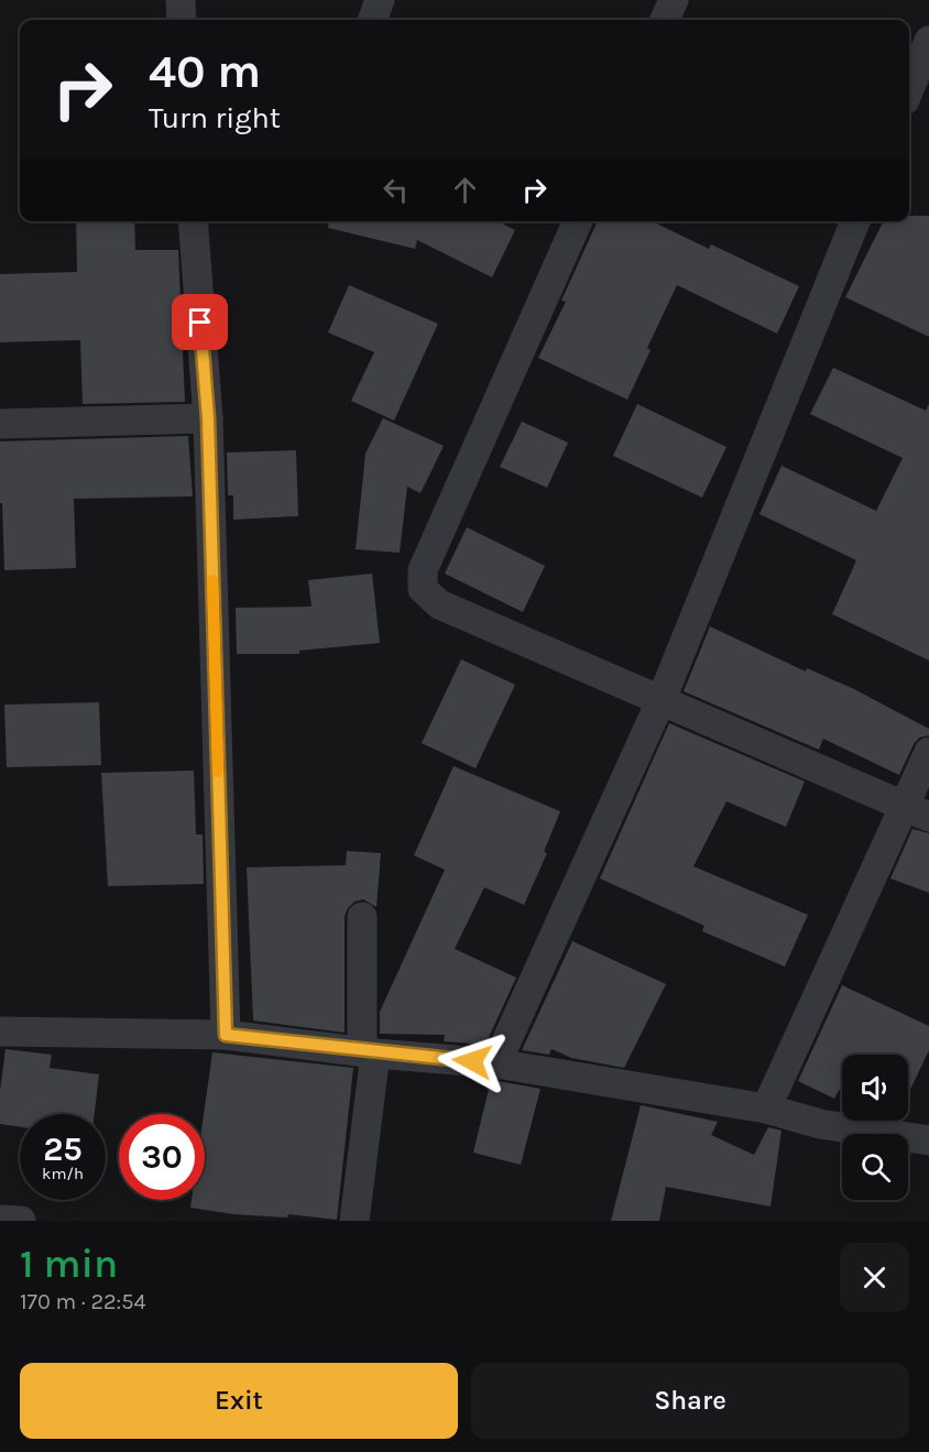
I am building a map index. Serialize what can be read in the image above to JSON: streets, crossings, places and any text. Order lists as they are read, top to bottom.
{
  "page": {
    "turn": ["40 m", "Turn right"],
    "speed": "25 km/h",
    "limit": "30",
    "heading": ["1 min", "170 m · 22:54"],
    "buttons": ["Exit", "Share"]
  }
}
